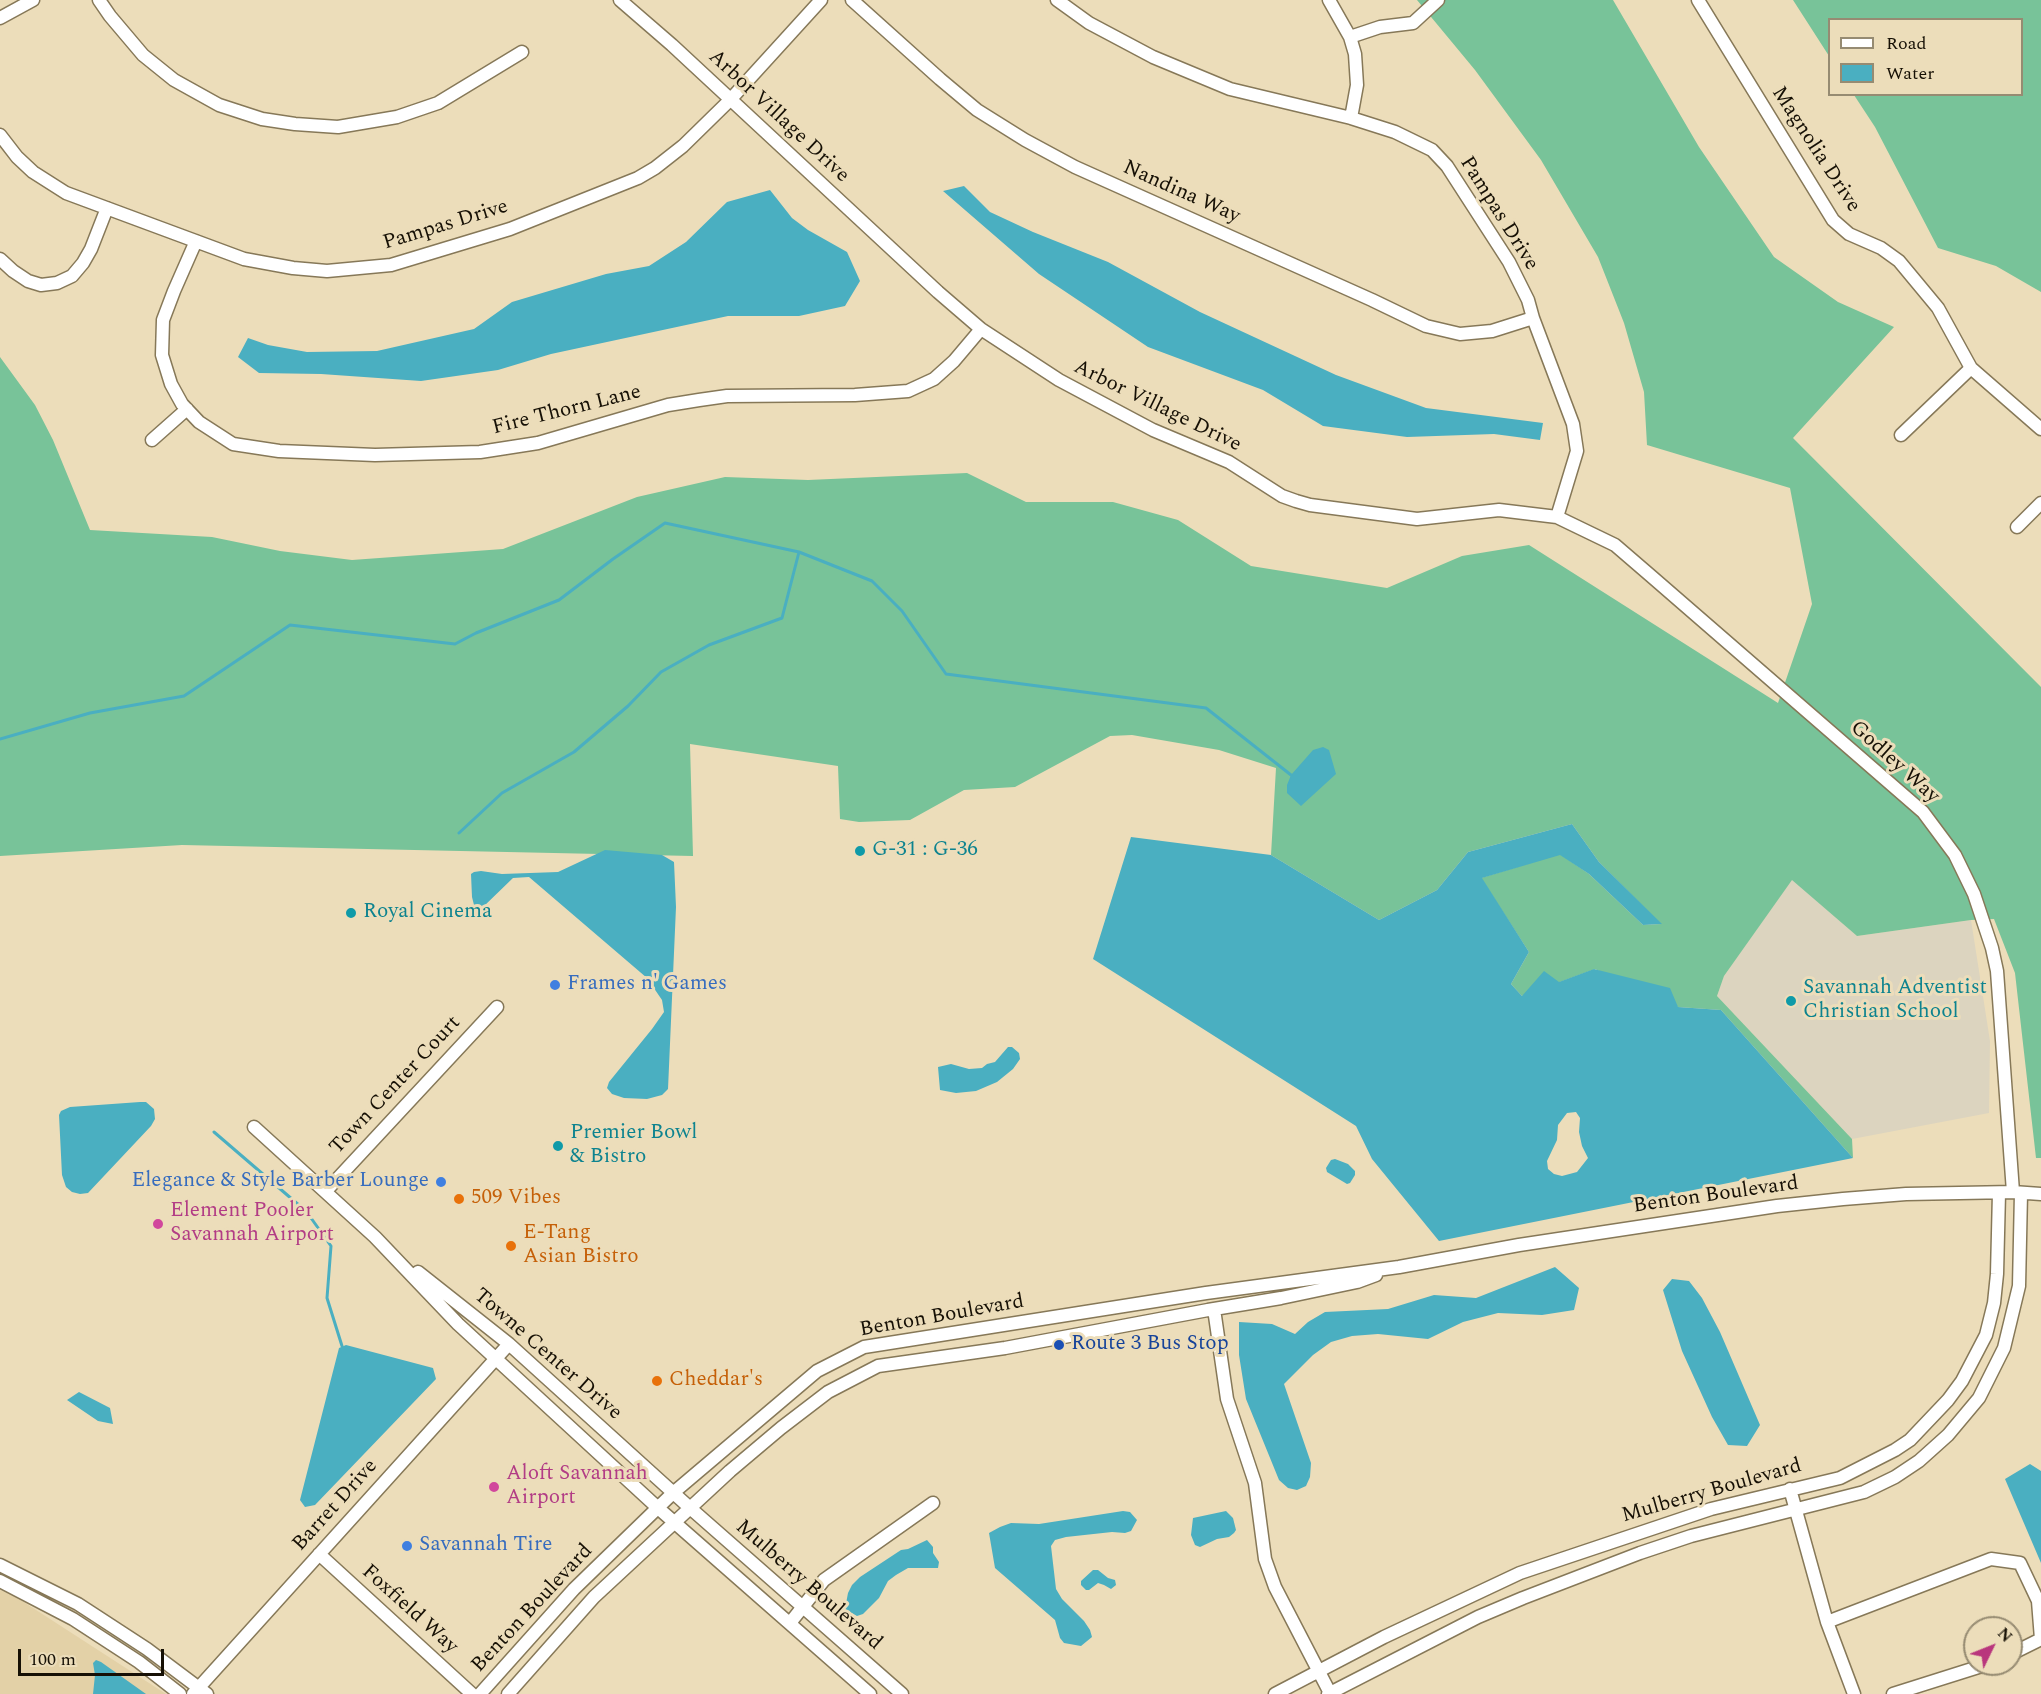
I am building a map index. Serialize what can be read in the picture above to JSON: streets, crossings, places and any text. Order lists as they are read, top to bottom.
{
  "streets": {
    "street": [
      "Arbor Village Drive",
      "Magnolia Drive",
      "Nandina Way",
      "Pampas Drive",
      "Fire Thorn Lane",
      "Godley Way",
      "Town Center Court",
      "Benton Boulevard",
      "Towne Center Drive",
      "Mulberry Boulevard",
      "Barret Drive",
      "Foxfield Way"
    ]
  },
  "crossings": [
    ["Arbor Village Drive", "Pampas Drive"],
    ["Arbor Village Drive", "Fire Thorn Lane"],
    ["Arbor Village Drive", "Godley Way"],
    ["Nandina Way", "Pampas Drive"],
    ["Pampas Drive", "Fire Thorn Lane"],
    ["Pampas Drive", "Godley Way"],
    ["Godley Way", "Benton Boulevard"],
    ["Godley Way", "Mulberry Boulevard"],
    ["Town Center Court", "Towne Center Drive"],
    ["Benton Boulevard", "Towne Center Drive"],
    ["Benton Boulevard", "Mulberry Boulevard"],
    ["Towne Center Drive", "Mulberry Boulevard"],
    ["Towne Center Drive", "Barret Drive"],
    ["Barret Drive", "Foxfield Way"]
  ],
  "places": [
    "G-31 : G-36",
    "Royal Cinema",
    "Frames n' Games",
    "Savannah Adventist Christian School",
    "Premier Bowl & Bistro",
    "Elegance & Style Barber Lounge",
    "509 Vibes",
    "Element Pooler Savannah Airport",
    "E-Tang Asian Bistro",
    "Route 3 Bus Stop",
    "Cheddar's",
    "Aloft Savannah Airport",
    "Savannah Tire"
  ],
  "legend": ["Road", "Water"],
  "scale_bar": "100 m",
  "north": "top right"
}
